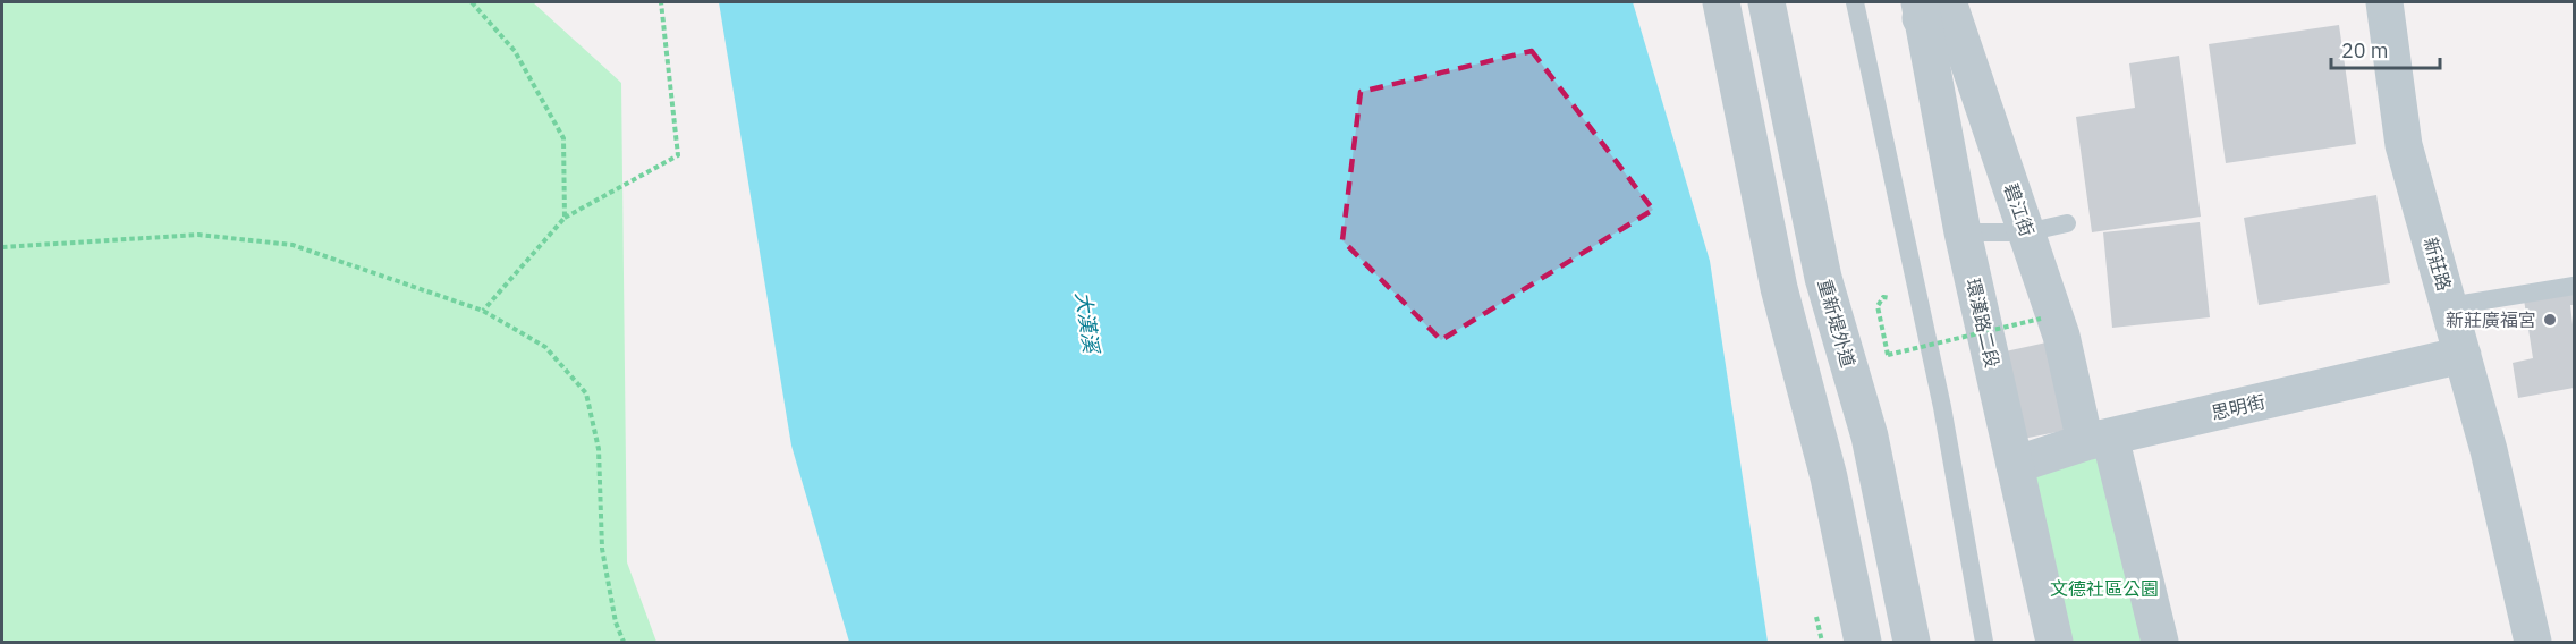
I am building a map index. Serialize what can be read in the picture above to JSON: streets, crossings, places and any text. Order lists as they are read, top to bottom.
{
  "streets": {
    "street": [
      "碧江街",
      "新莊路",
      "重新堤外道",
      "環漢路二段",
      "思明街"
    ]
  },
  "crossings": [
    ["碧江街", "環漢路二段"],
    ["碧江街", "思明街"],
    ["新莊路", "思明街"],
    ["環漢路二段", "思明街"]
  ],
  "water": ["大漢溪"],
  "parks": ["文德社區公園"],
  "places": ["新莊廣福宮"],
  "scale_bar": "20 m"
}
